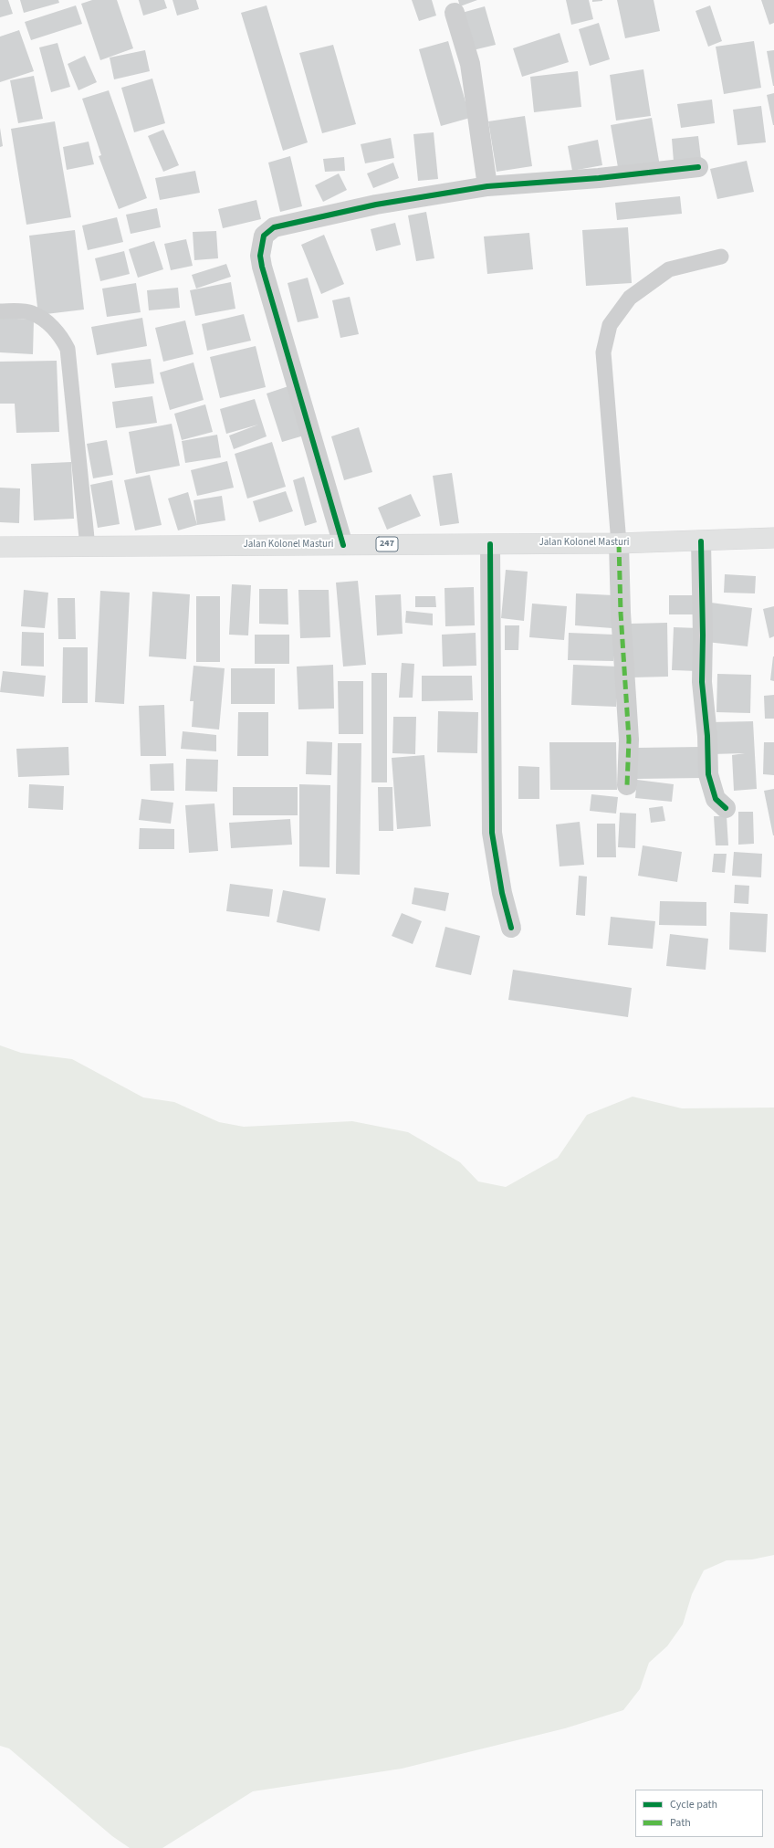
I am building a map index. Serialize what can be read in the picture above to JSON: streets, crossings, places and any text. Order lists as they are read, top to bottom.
{
  "streets": {
    "main road": ["Jalan Kolonel Masturi", "247"]
  },
  "legend": ["Cycle path", "Path"]
}
